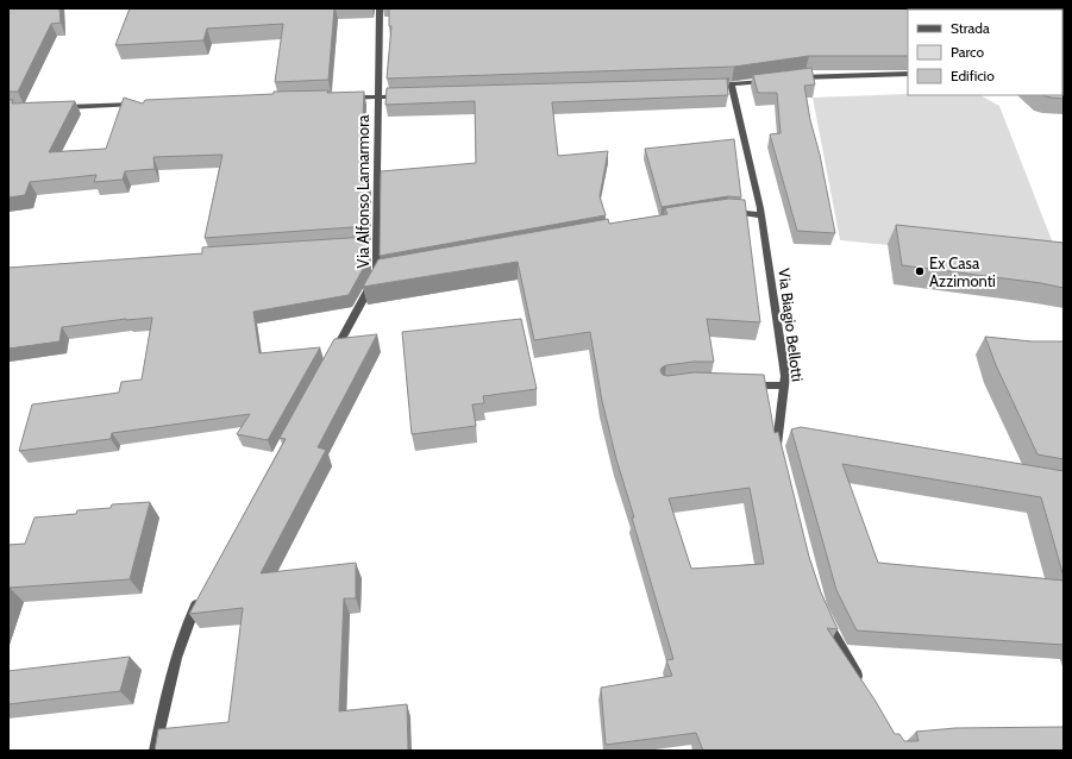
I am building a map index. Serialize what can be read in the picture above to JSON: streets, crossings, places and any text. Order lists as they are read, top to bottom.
{
  "streets": {
    "street": ["Via Alfonso Lamarmora", "Via Biagio Bellotti"]
  },
  "places": ["Ex Casa Azzimonti"],
  "legend": ["Strada", "Parco", "Edificio"]
}
